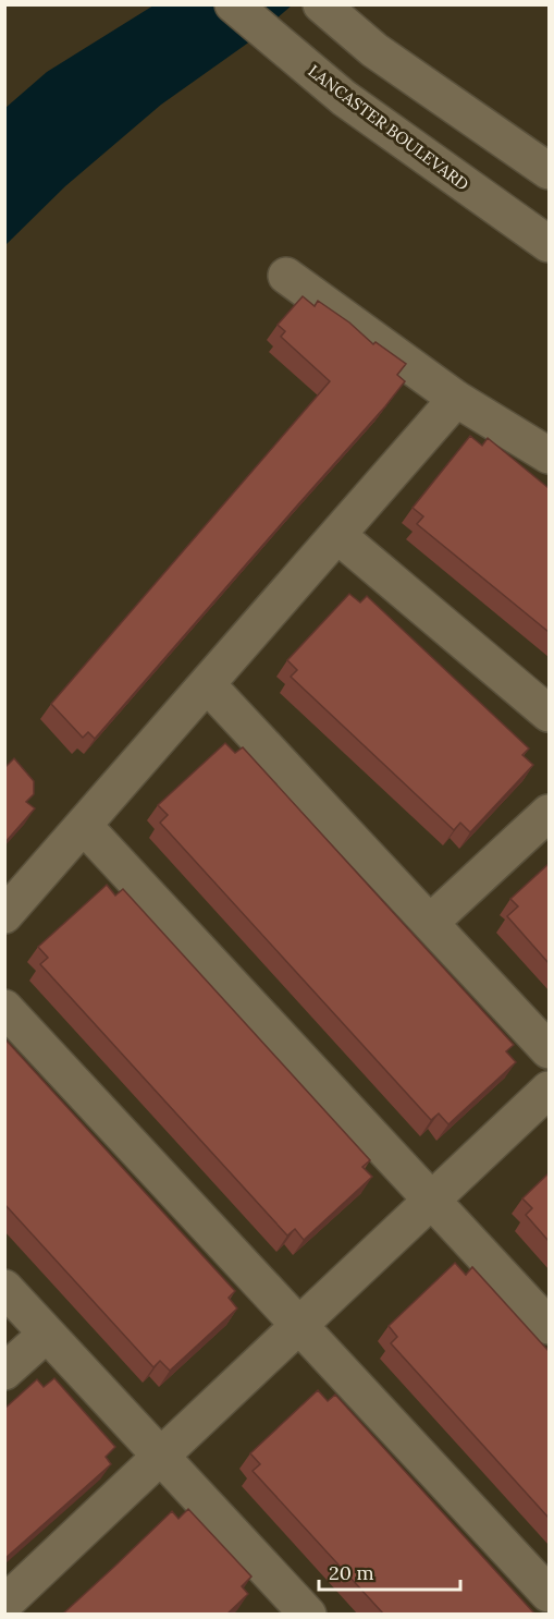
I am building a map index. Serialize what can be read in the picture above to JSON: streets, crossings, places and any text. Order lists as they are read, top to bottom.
{
  "streets": {
    "street": ["LANCASTER BOULEVARD"]
  },
  "scale_bar": "20 m"
}
